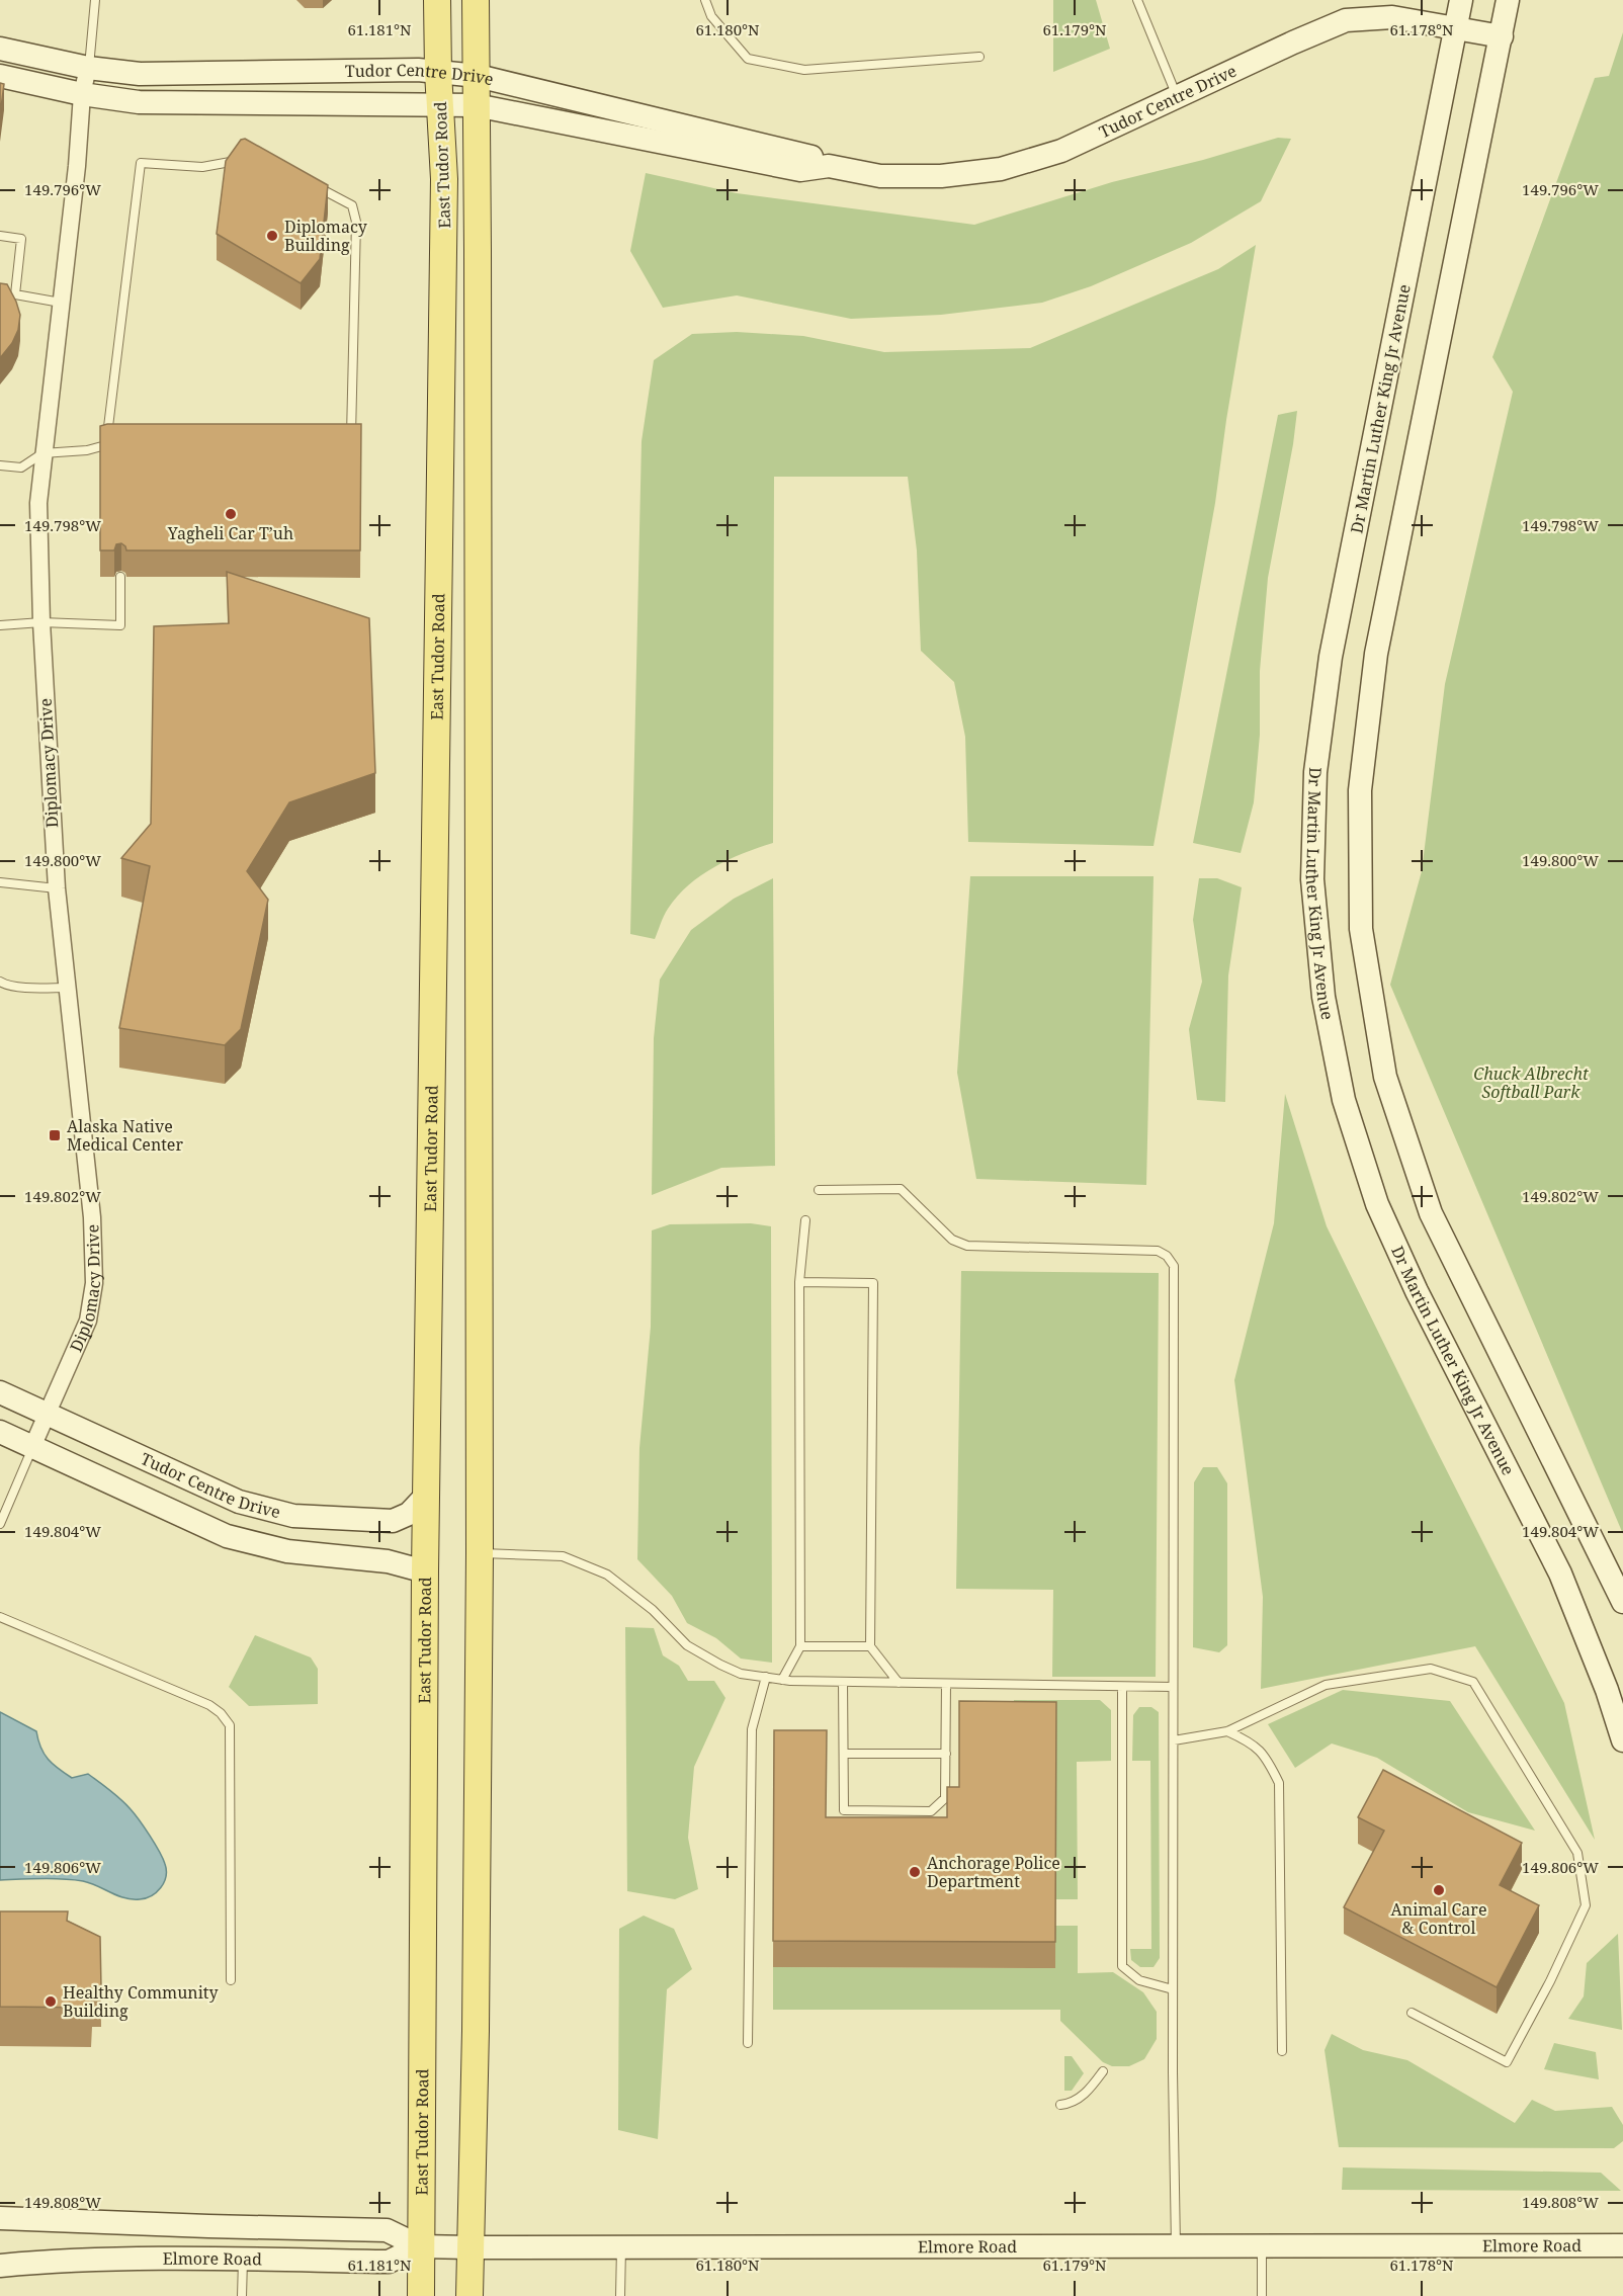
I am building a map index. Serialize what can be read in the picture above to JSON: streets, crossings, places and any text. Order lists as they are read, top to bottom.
{
  "streets": {
    "main road": ["East Tudor Road"],
    "street": [
      "Tudor Centre Drive",
      "Dr Martin Luther King Jr Avenue",
      "Diplomacy Drive",
      "Elmore Road"
    ]
  },
  "crossings": [
    ["Tudor Centre Drive", "East Tudor Road"],
    ["Tudor Centre Drive", "Dr Martin Luther King Jr Avenue"],
    ["Tudor Centre Drive", "Diplomacy Drive"],
    ["East Tudor Road", "Elmore Road"]
  ],
  "parks": ["Chuck Albrecht Softball Park"],
  "places": {
    "other": [
      "Diplomacy Building",
      "Yagheli Car T’uh",
      "Anchorage Police Department",
      "Animal Care & Control",
      "Healthy Community Building"
    ],
    "transit": ["Alaska Native Medical Center"]
  },
  "coordinates": [
    "61.181°N",
    "61.180°N",
    "61.179°N",
    "61.178°N",
    "149.796°W",
    "149.798°W",
    "149.800°W",
    "149.802°W",
    "149.804°W",
    "149.806°W",
    "149.808°W"
  ]
}
